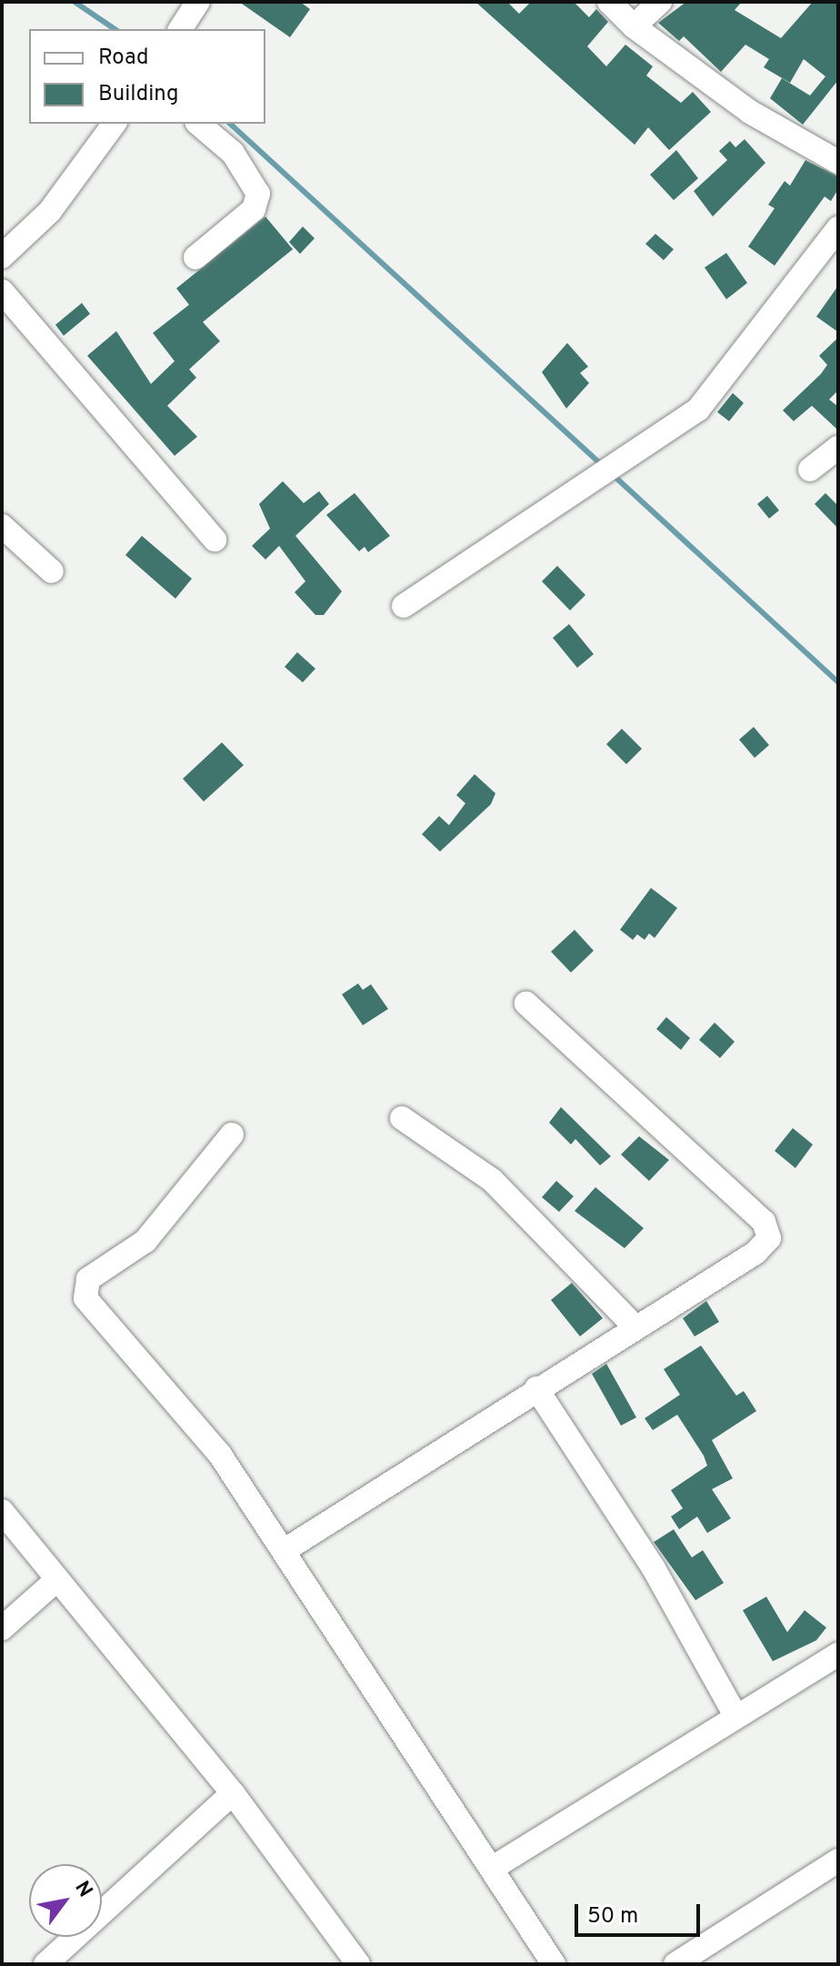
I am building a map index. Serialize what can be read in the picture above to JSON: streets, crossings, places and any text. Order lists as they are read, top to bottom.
{
  "legend": ["Road", "Building"],
  "scale_bar": "50 m",
  "north": "top right"
}
